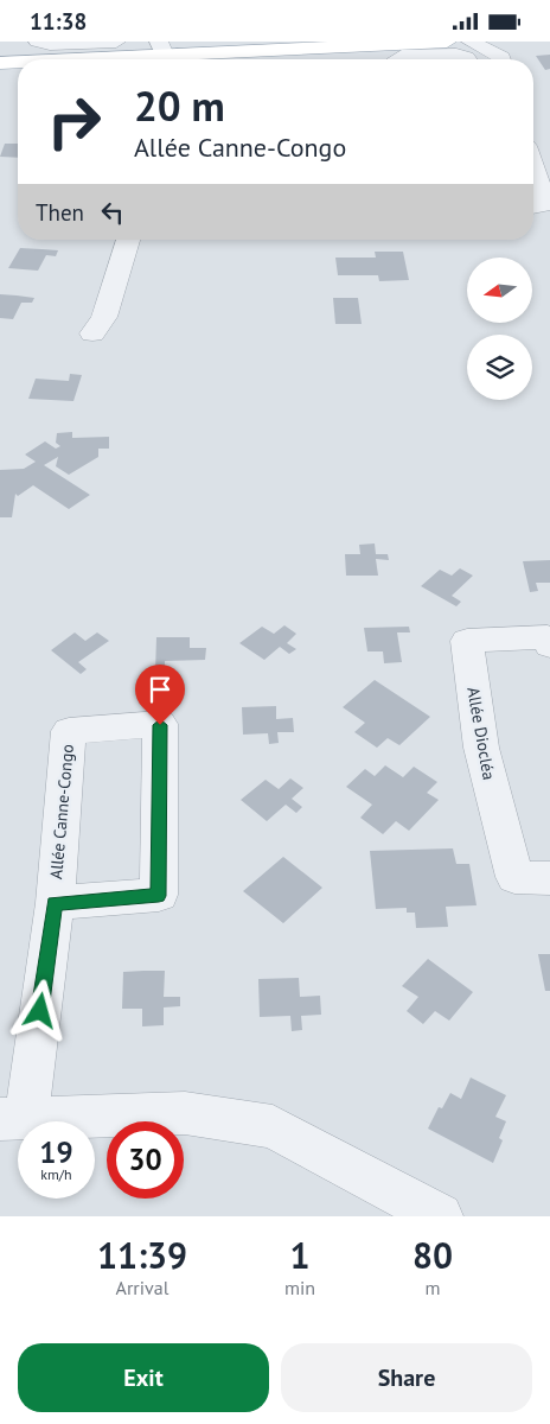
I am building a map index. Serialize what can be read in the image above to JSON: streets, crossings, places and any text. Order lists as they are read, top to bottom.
{
  "streets": {
    "street": ["Allée Diocléa", "Allée Canne-Congo"]
  },
  "north": "left",
  "page": {
    "status": "11:38",
    "turn": ["20 m", "Allée Canne-Congo"],
    "then": "Then",
    "speed": "19 km/h",
    "limit": "30",
    "eta": [
      "11:39",
      "Arrival",
      "1",
      "min",
      "80",
      "m"
    ],
    "buttons": ["Exit", "Share"]
  }
}
